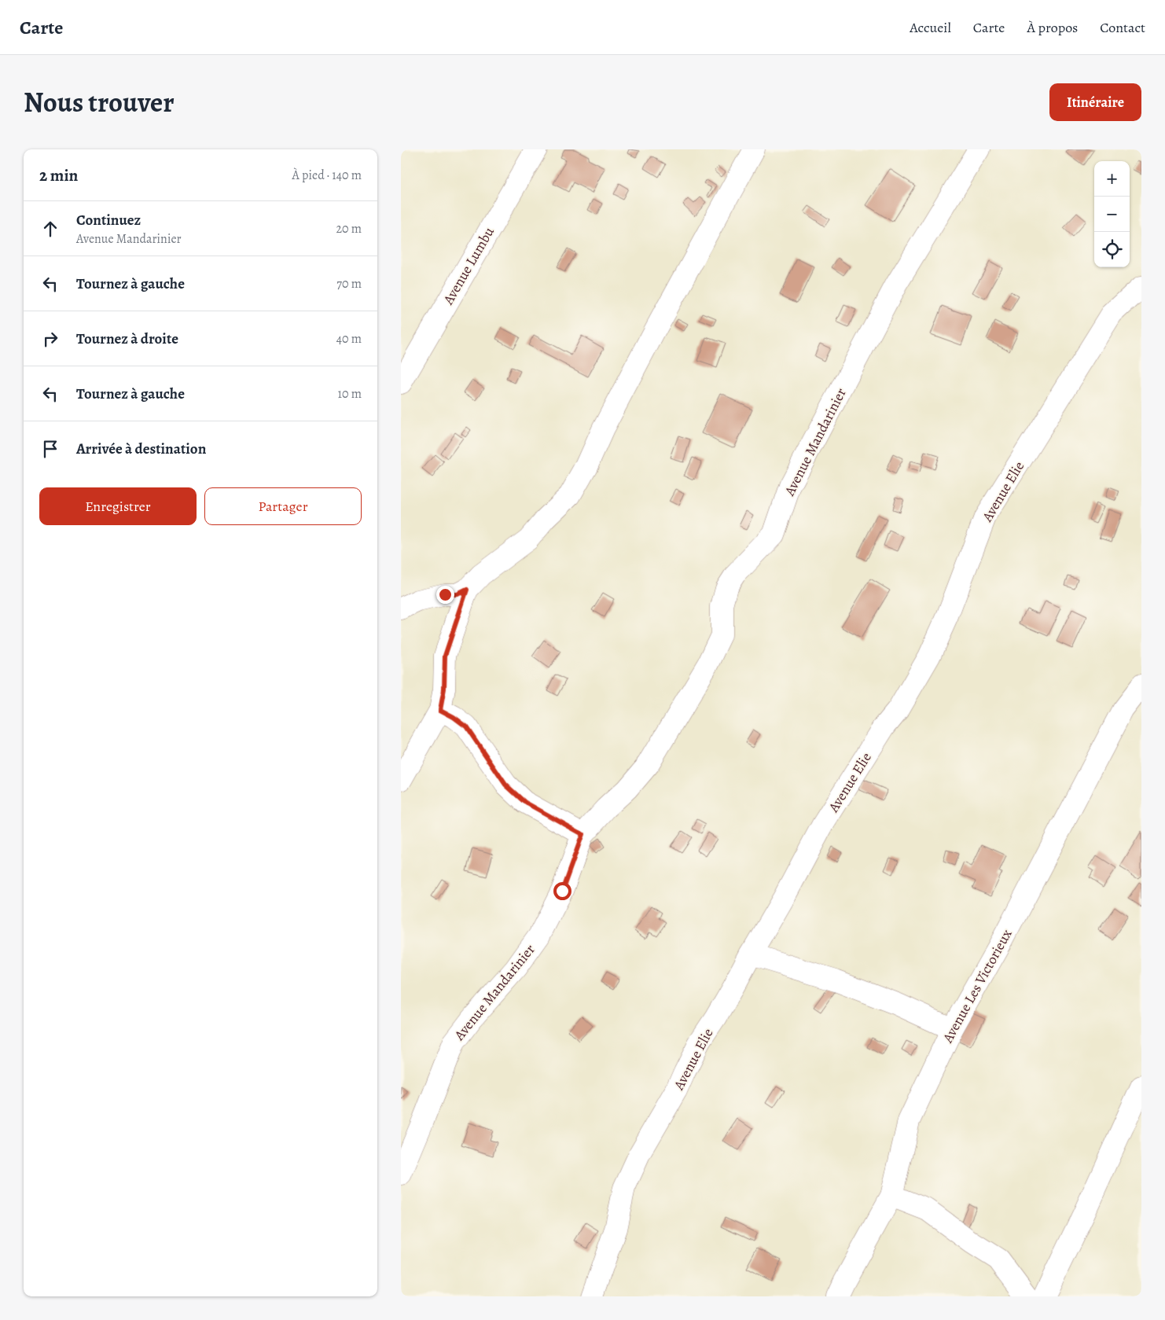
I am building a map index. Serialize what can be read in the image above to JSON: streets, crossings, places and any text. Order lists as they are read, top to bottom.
{
  "streets": {
    "street": [
      "Avenue Lumbu",
      "Avenue Mandarinier",
      "Avenue Elie",
      "Avenue Les Victorieux"
    ]
  },
  "page": {
    "header": "Carte",
    "nav": [
      "Accueil",
      "Carte",
      "À propos",
      "Contact"
    ],
    "title": "Nous trouver",
    "buttons": [
      "Itinéraire",
      ["Enregistrer", "Partager"]
    ],
    "heading": ["2 min", "À pied · 140 m"],
    "map_buttons": ["+", "−"],
    "list": [
      ["Continuez", "Avenue Mandarinier", "20 m"],
      ["Tournez à gauche", "70 m"],
      ["Tournez à droite", "40 m"],
      ["Tournez à gauche", "10 m"],
      "Arrivée à destination"
    ]
  }
}
